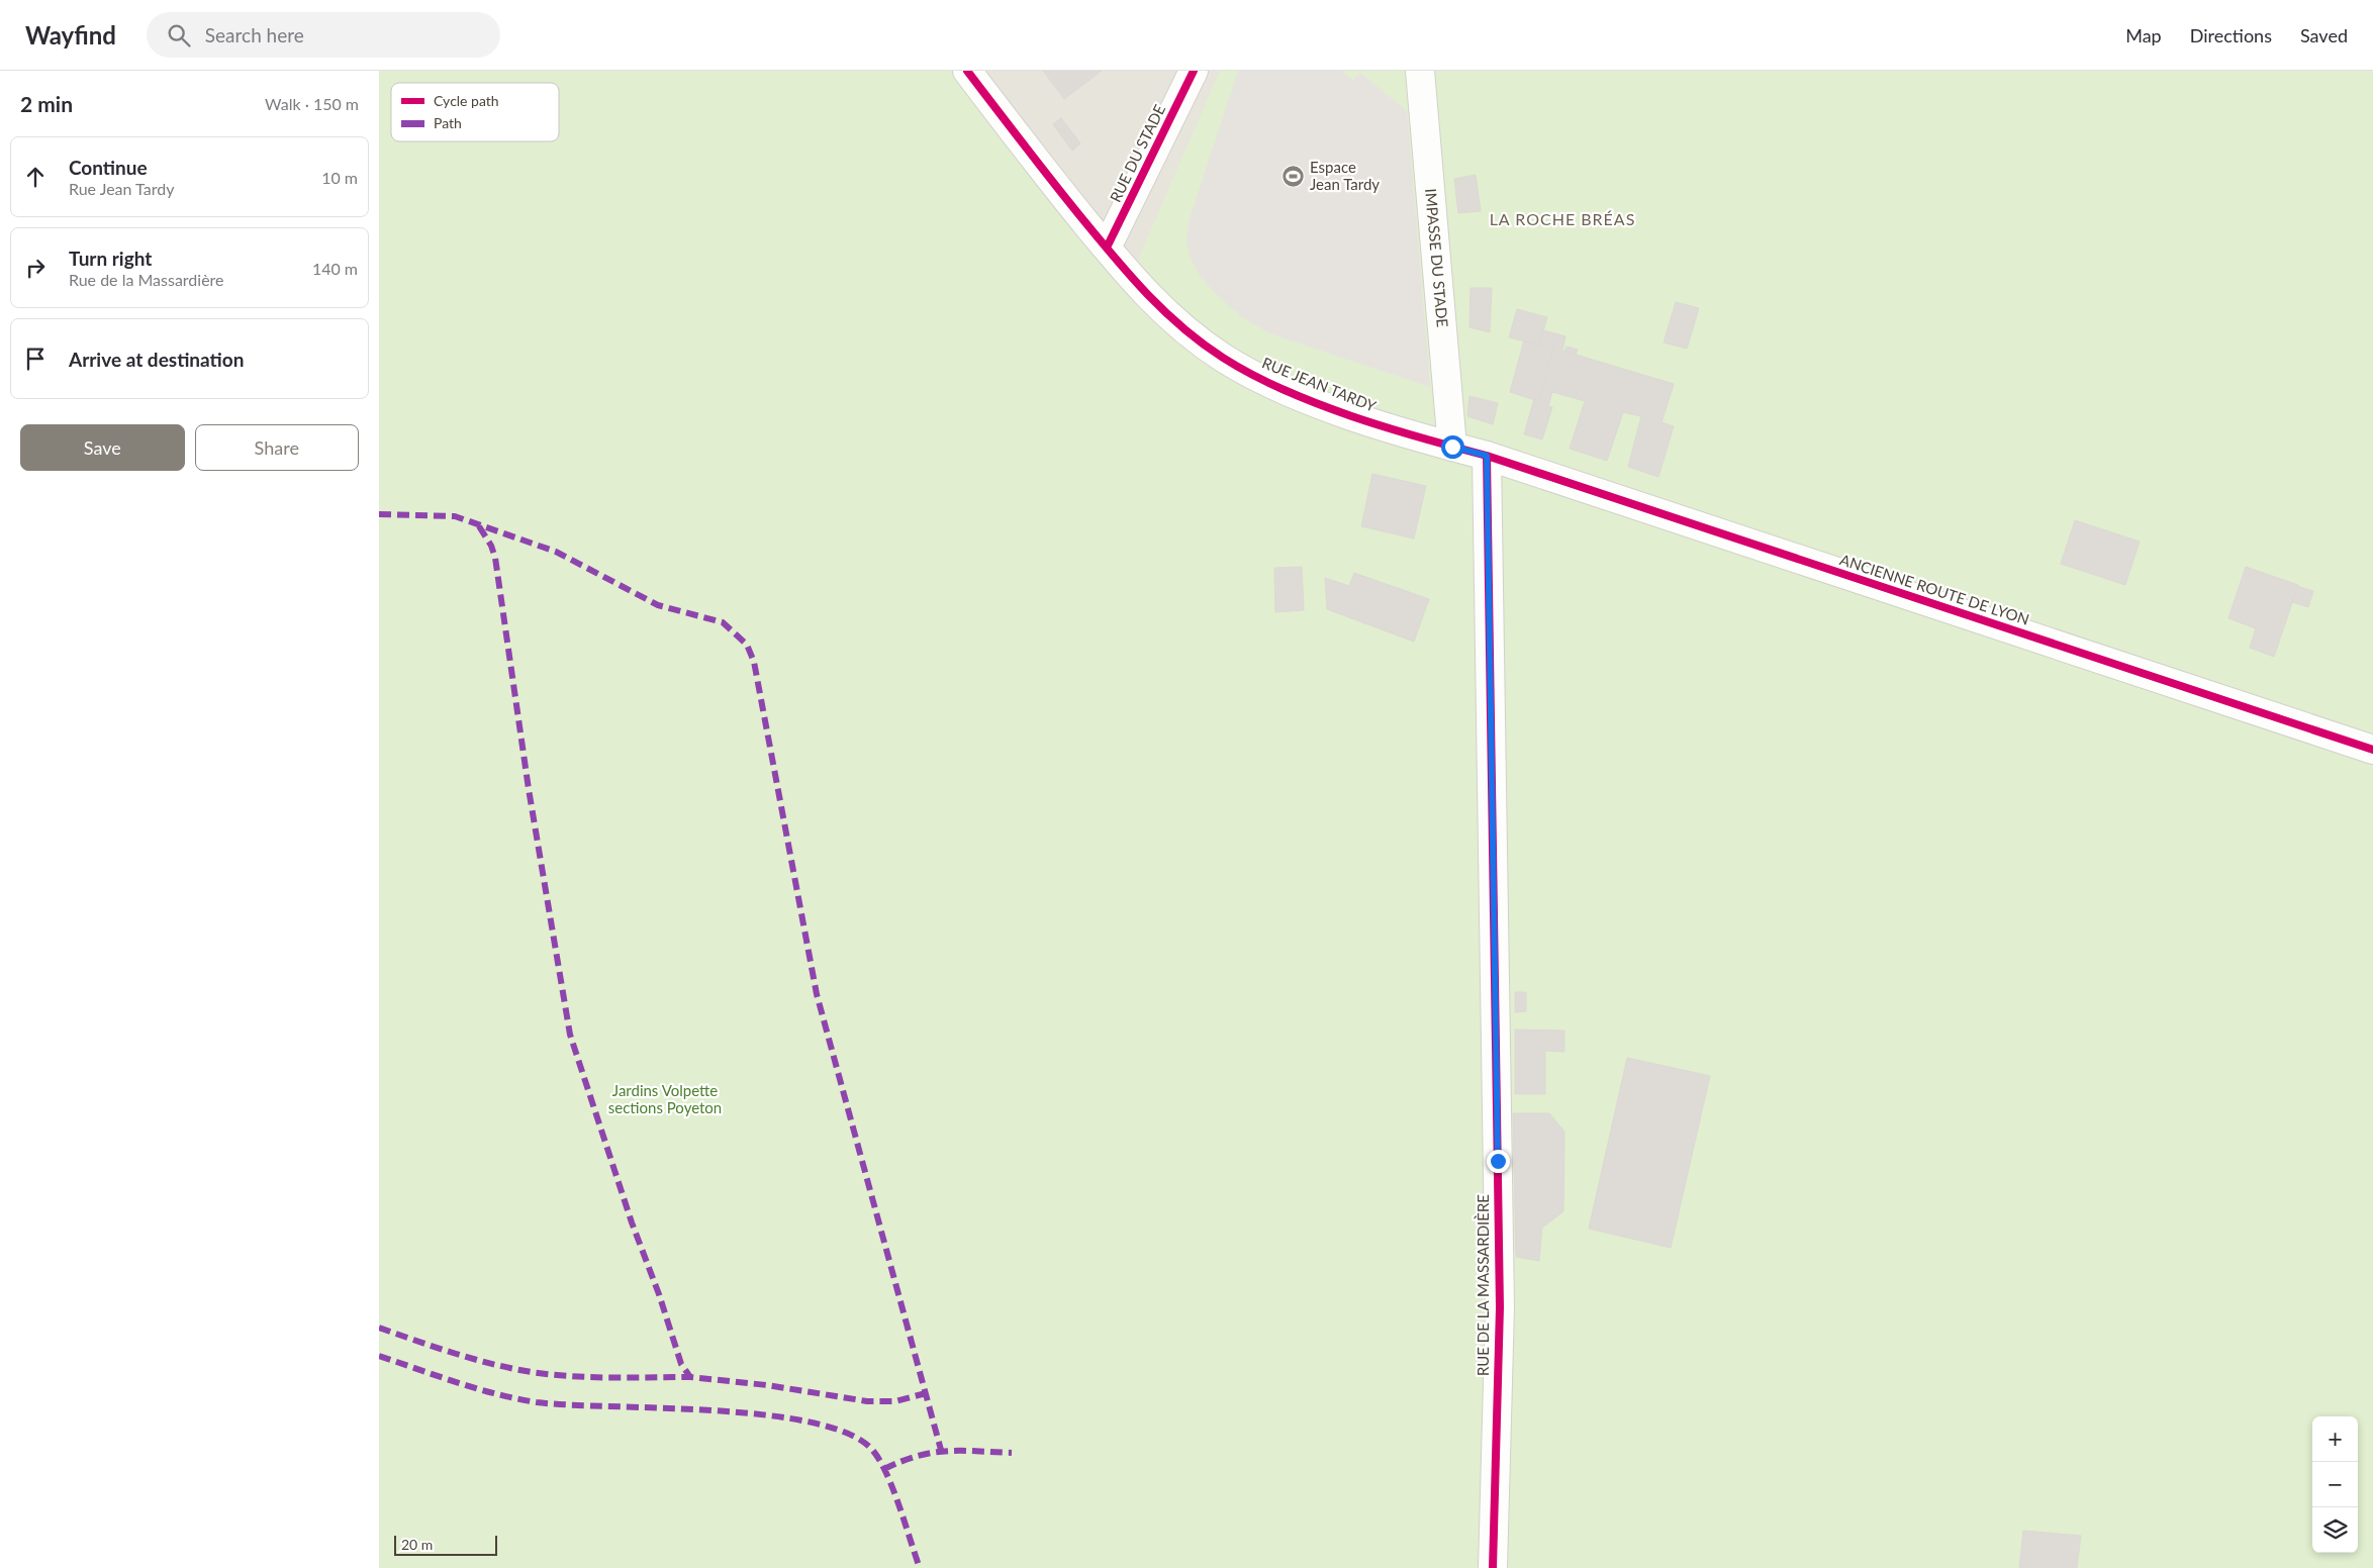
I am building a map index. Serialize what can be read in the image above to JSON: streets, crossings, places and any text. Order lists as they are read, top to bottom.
{
  "streets": {
    "street": [
      "RUE DU STADE",
      "IMPASSE DU STADE",
      "RUE JEAN TARDY",
      "ANCIENNE ROUTE DE LYON",
      "RUE DE LA MASSARDIÈRE"
    ]
  },
  "crossings": [
    ["RUE DU STADE", "RUE JEAN TARDY"],
    ["IMPASSE DU STADE", "RUE JEAN TARDY"],
    ["RUE JEAN TARDY", "ANCIENNE ROUTE DE LYON"],
    ["RUE JEAN TARDY", "RUE DE LA MASSARDIÈRE"],
    ["ANCIENNE ROUTE DE LYON", "RUE DE LA MASSARDIÈRE"]
  ],
  "districts": ["LA ROCHE BRÉAS"],
  "parks": ["Jardins Volpette sections Poyeton"],
  "places": {
    "sports": ["Espace Jean Tardy"]
  },
  "legend": ["Cycle path", "Path"],
  "scale_bar": "20 m",
  "page": {
    "header": "Wayfind",
    "search": "Search here",
    "nav": ["Map", "Directions", "Saved"],
    "heading": ["2 min", "Walk · 150 m"],
    "list": [
      ["Continue", "Rue Jean Tardy", "10 m"],
      ["Turn right", "Rue de la Massardière", "140 m"],
      "Arrive at destination"
    ],
    "buttons": ["Save", "Share"],
    "map_buttons": ["+", "−"],
    "scale": "20 m"
  }
}
